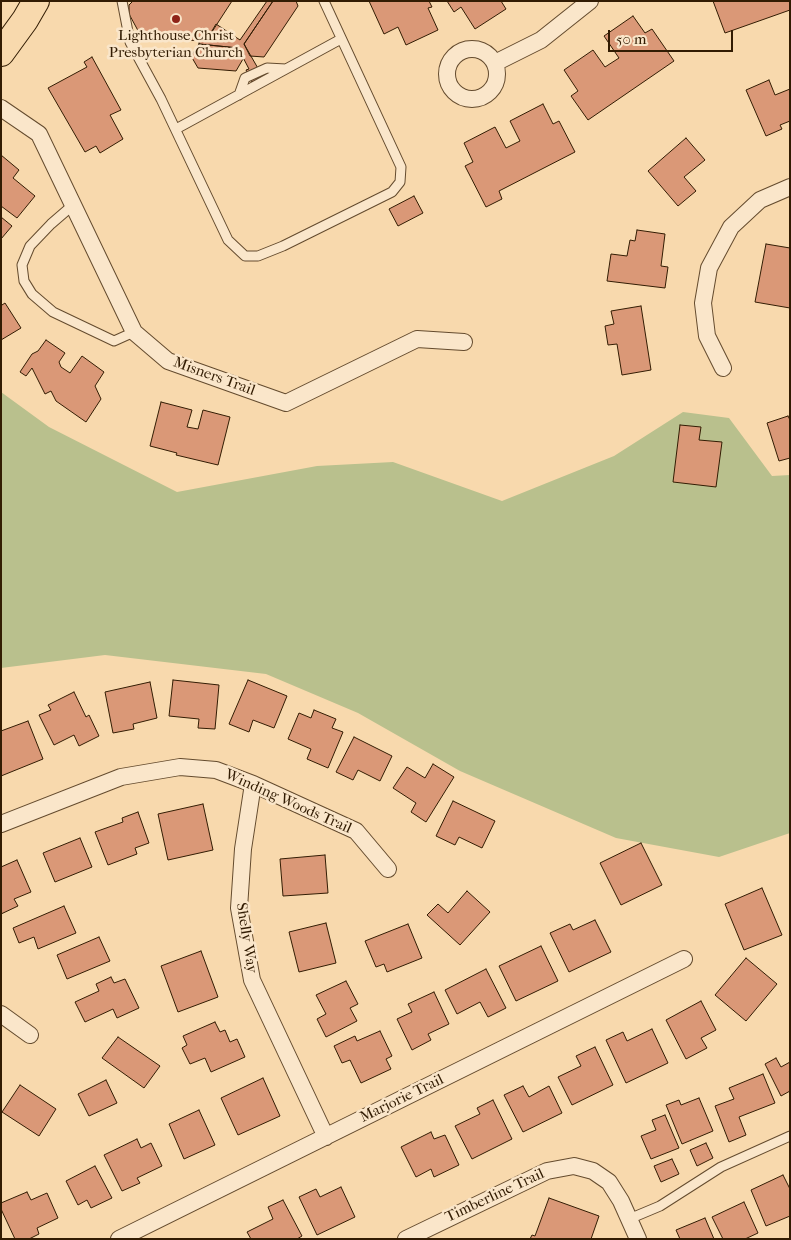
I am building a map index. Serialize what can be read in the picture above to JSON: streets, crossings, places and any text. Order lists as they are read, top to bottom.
{
  "streets": {
    "street": [
      "Misners Trail",
      "Winding Woods Trail",
      "Shelly Way",
      "Marjorie Trail",
      "Timberline Trail"
    ]
  },
  "crossings": [
    ["Winding Woods Trail", "Shelly Way"],
    ["Shelly Way", "Marjorie Trail"]
  ],
  "places": ["Lighthouse Christ Presbyterian Church"],
  "scale_bar": "50 m"
}
